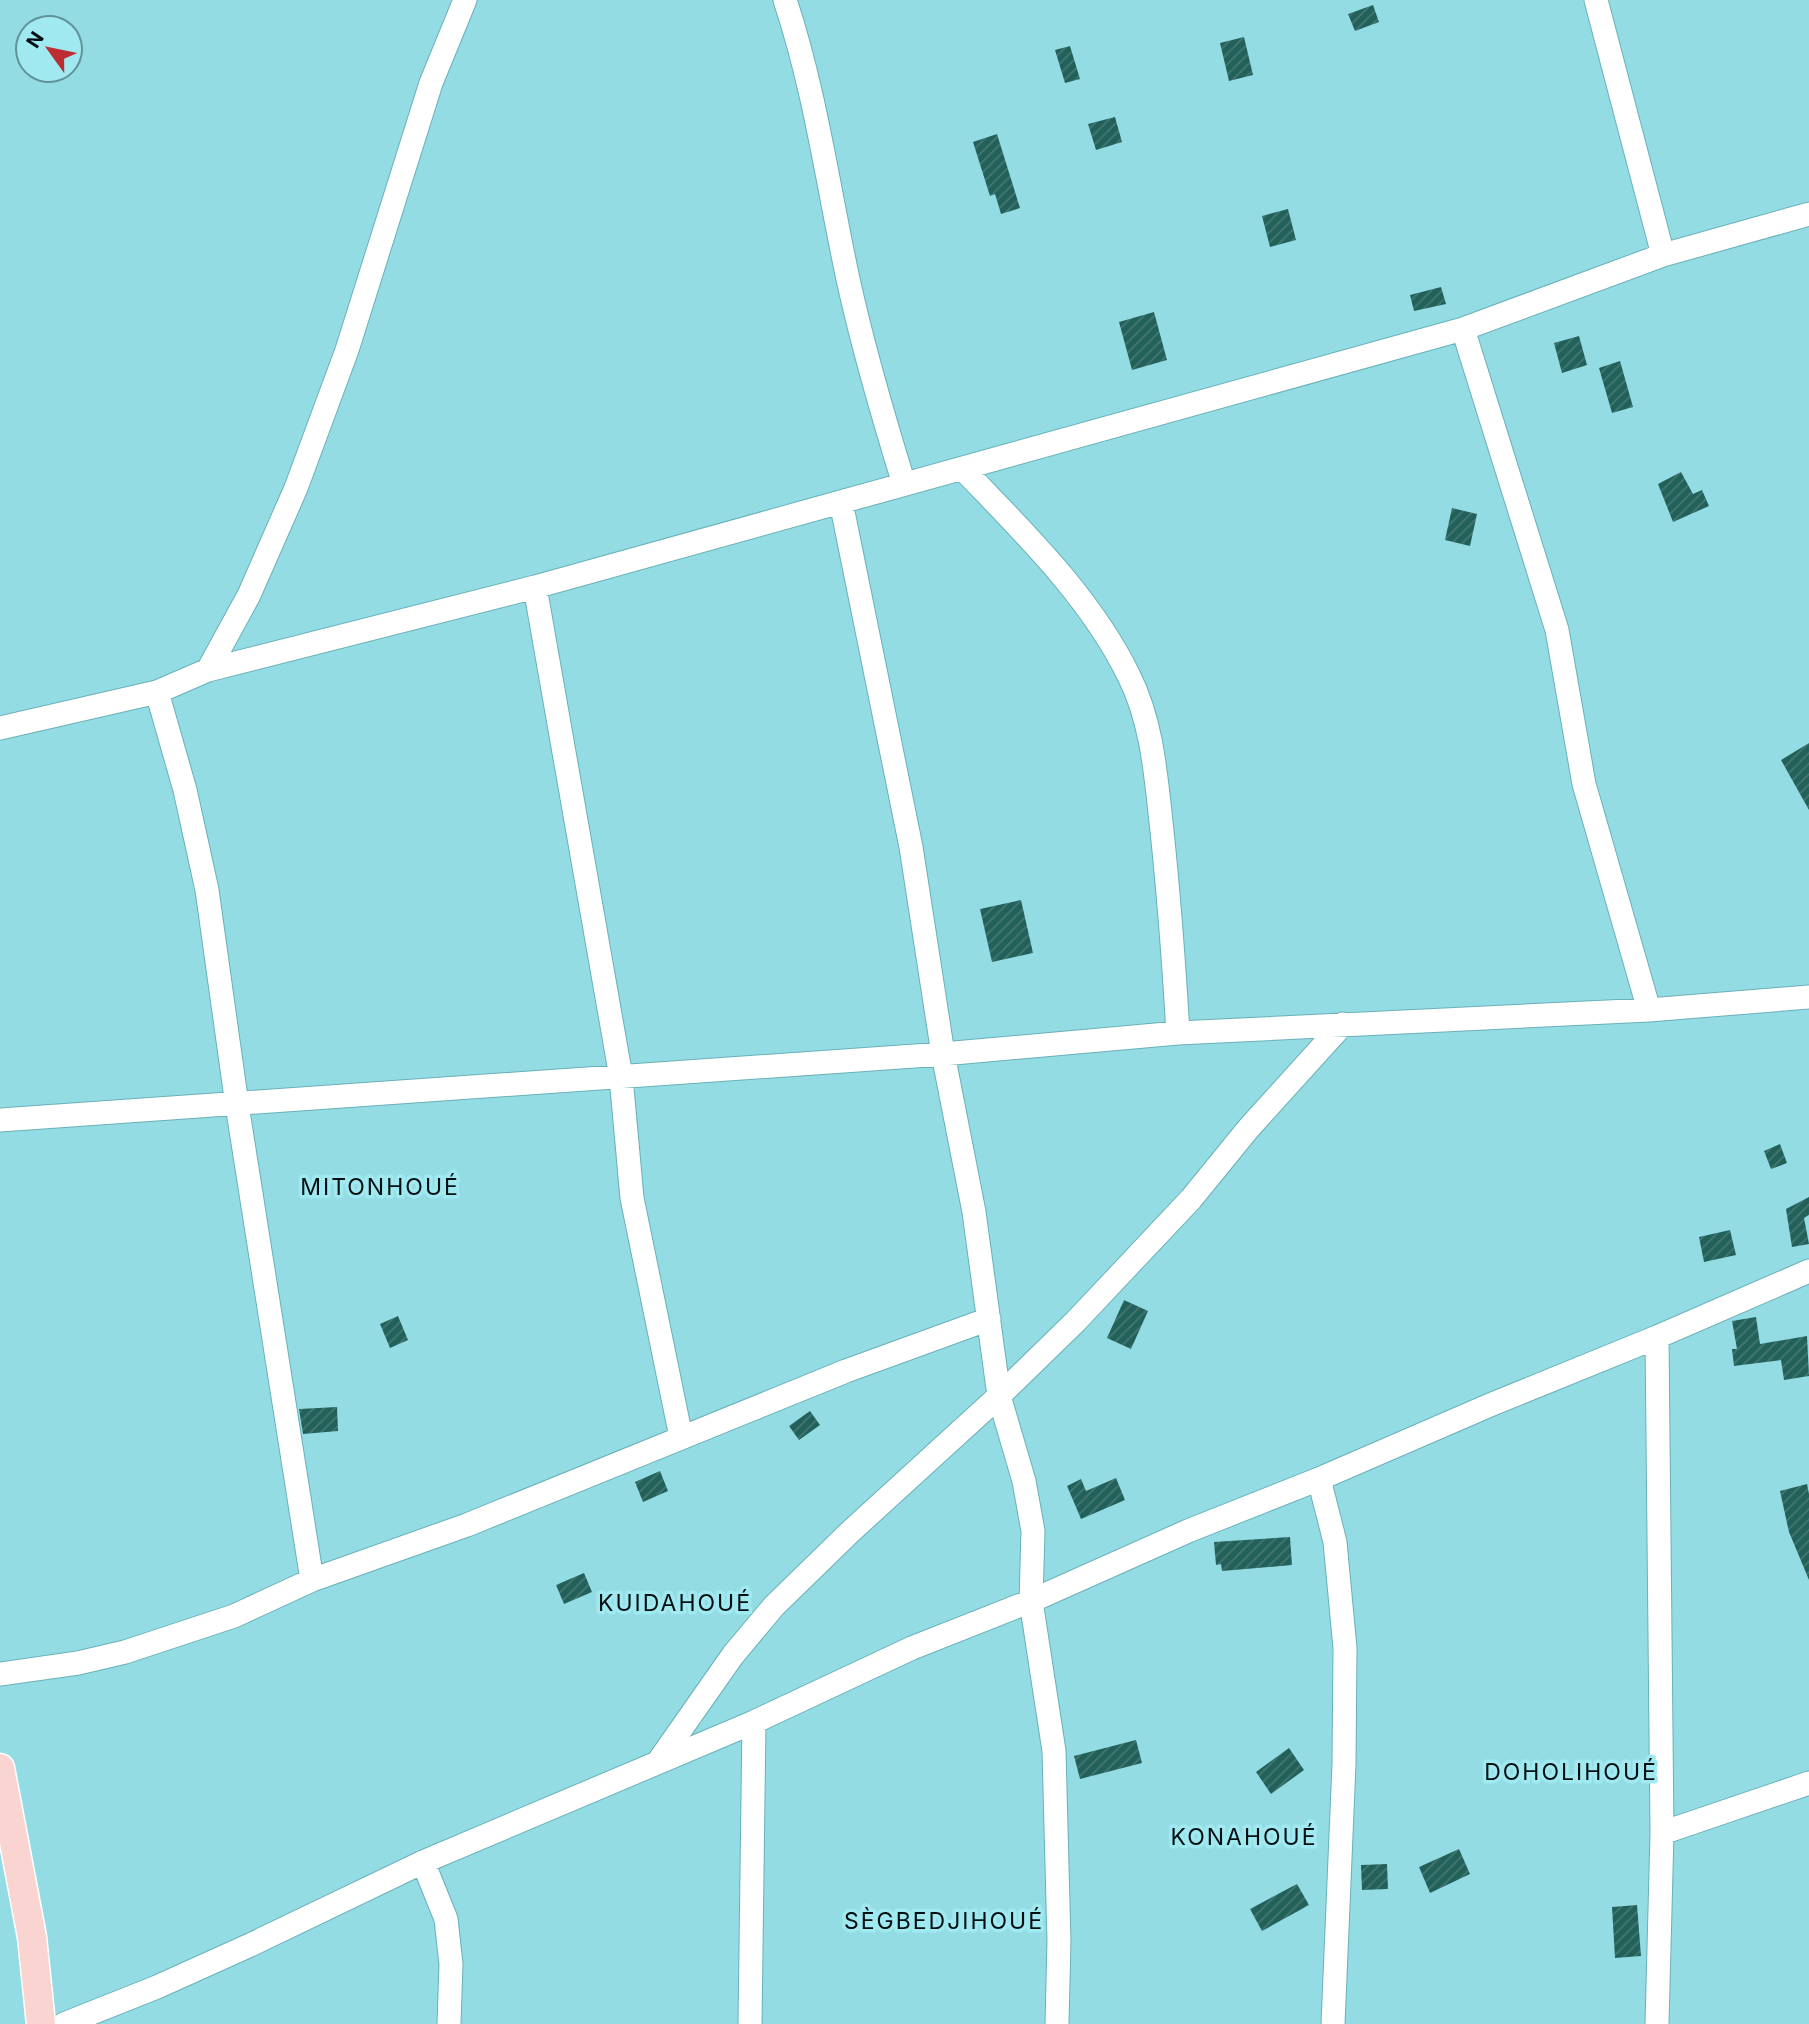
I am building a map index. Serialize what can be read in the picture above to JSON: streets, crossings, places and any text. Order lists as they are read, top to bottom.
{
  "districts": [
    "MITONHOUÉ",
    "KUIDAHOUÉ",
    "DOHOLIHOUÉ",
    "KONAHOUÉ",
    "SÈGBEDJIHOUÉ"
  ],
  "north": "top left"
}
